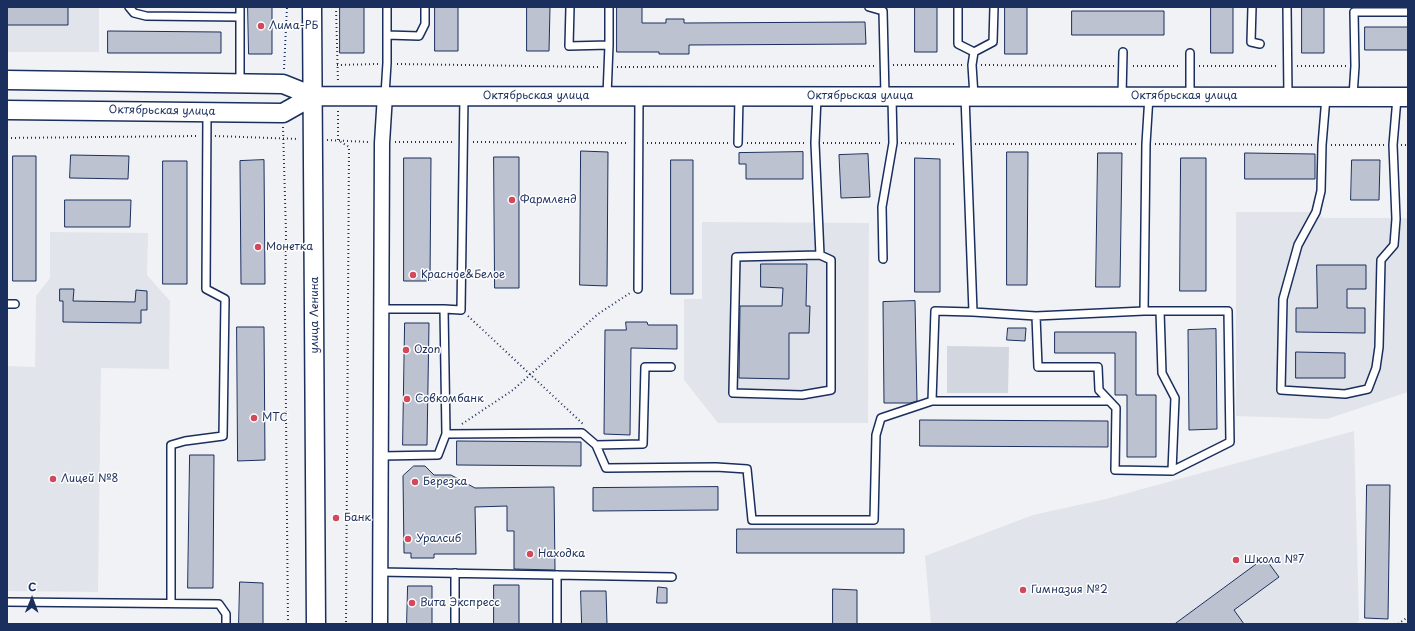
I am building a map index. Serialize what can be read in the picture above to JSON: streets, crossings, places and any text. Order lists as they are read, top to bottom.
{
  "streets": {
    "street": ["Октябрьская улица", "улица Ленина"]
  },
  "crossings": [
    ["Октябрьская улица", "улица Ленина"]
  ],
  "places": [
    "Лима-РБ",
    "Фармленд",
    "Монетка",
    "Красное&Белое",
    "Ozon",
    "Совкомбанк",
    "МТС",
    "Лицей №8",
    "Березка",
    "Банк",
    "Уралсиб",
    "Находка",
    "Школа №7",
    "Гимназия №2",
    "Вита Экспресс"
  ],
  "north": "top"
}
